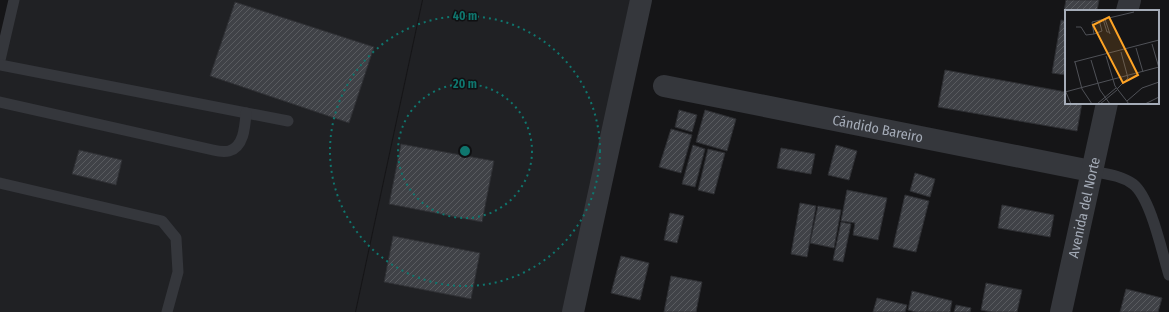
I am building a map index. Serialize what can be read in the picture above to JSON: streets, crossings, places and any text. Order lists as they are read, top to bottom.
{
  "streets": {
    "street": ["Cándido Bareiro", "Avenida del Norte"]
  },
  "crossings": [
    ["Cándido Bareiro", "Avenida del Norte"]
  ],
  "rings": ["40 m", "20 m"]
}
